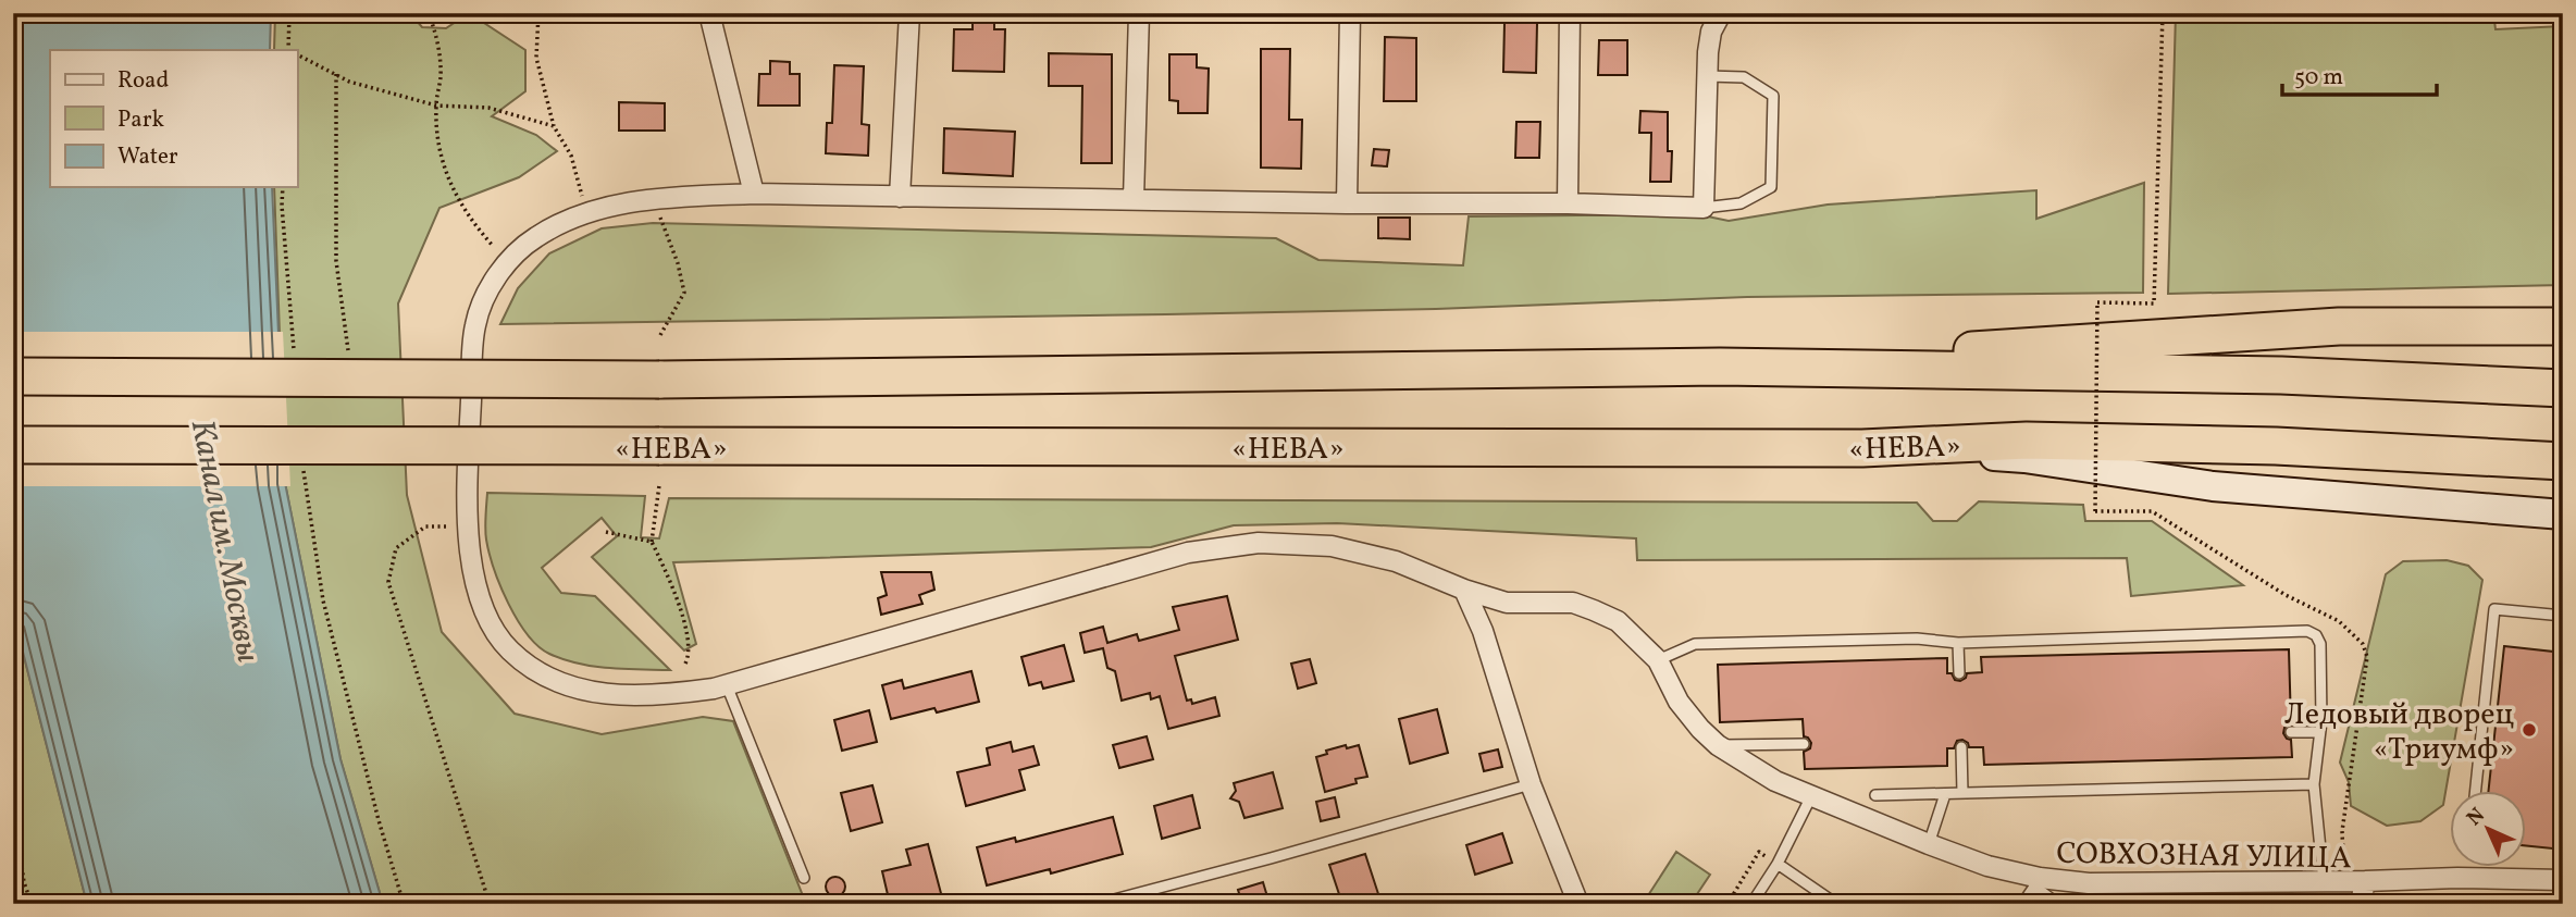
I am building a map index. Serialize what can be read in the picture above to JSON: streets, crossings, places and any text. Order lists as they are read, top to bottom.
{
  "streets": {
    "highway": ["«НЕВА»"],
    "street": ["СОВХОЗНАЯ УЛИЦА"]
  },
  "water": ["Канал им. Москвы"],
  "places": ["Ледовый дворец «Триумф»"],
  "legend": ["Road", "Park", "Water"],
  "scale_bar": "50 m",
  "north": "top left"
}
